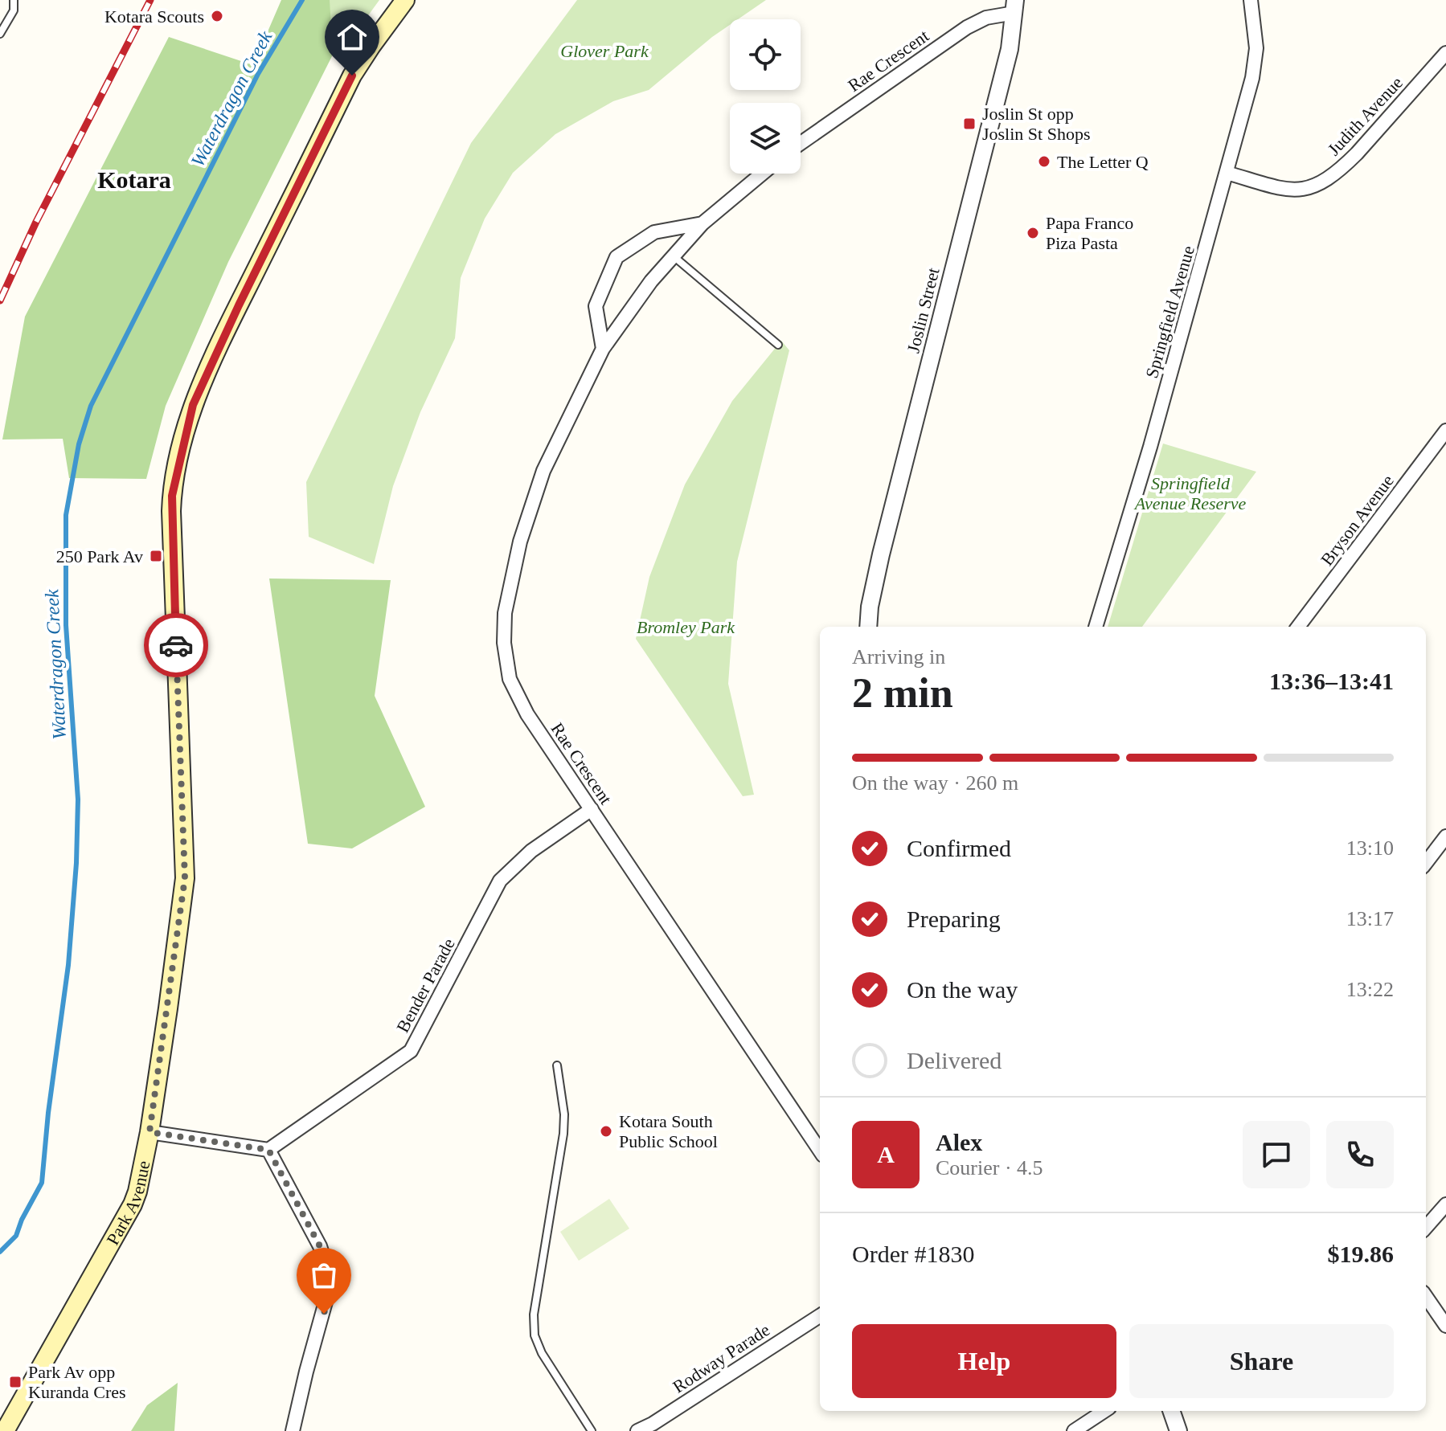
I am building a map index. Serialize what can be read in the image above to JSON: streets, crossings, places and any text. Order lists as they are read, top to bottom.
{
  "streets": {
    "main road": ["Park Avenue"],
    "street": [
      "Rae Crescent",
      "Judith Avenue",
      "Joslin Street",
      "Springfield Avenue",
      "Bryson Avenue",
      "Bender Parade",
      "Rodway Parade"
    ]
  },
  "crossings": [
    ["Rae Crescent", "Joslin Street"],
    ["Rae Crescent", "Bender Parade"],
    ["Judith Avenue", "Springfield Avenue"]
  ],
  "districts": ["Kotara"],
  "water": ["Waterdragon Creek"],
  "parks": ["Glover Park", "Springfield Avenue Reserve", "Bromley Park"],
  "places": {
    "other": [
      "Kotara Scouts",
      "The Letter Q",
      "Papa Franco Piza Pasta",
      "Kotara South Public School"
    ],
    "transit": ["Joslin St opp Joslin St Shops", "250 Park Av", "Park Av opp Kuranda Cres"]
  },
  "page": {
    "heading": ["2 min", "Arriving in", "13:36–13:41"],
    "panel": [
      "Alex",
      "Courier · 4.5",
      "Order #1830",
      "$19.86"
    ],
    "bar": "On the way · 260 m",
    "list": [
      ["Confirmed", "13:10"],
      ["Preparing", "13:17"],
      ["On the way", "13:22"],
      "Delivered"
    ],
    "round": "A",
    "buttons": ["Help", "Share"]
  }
}
